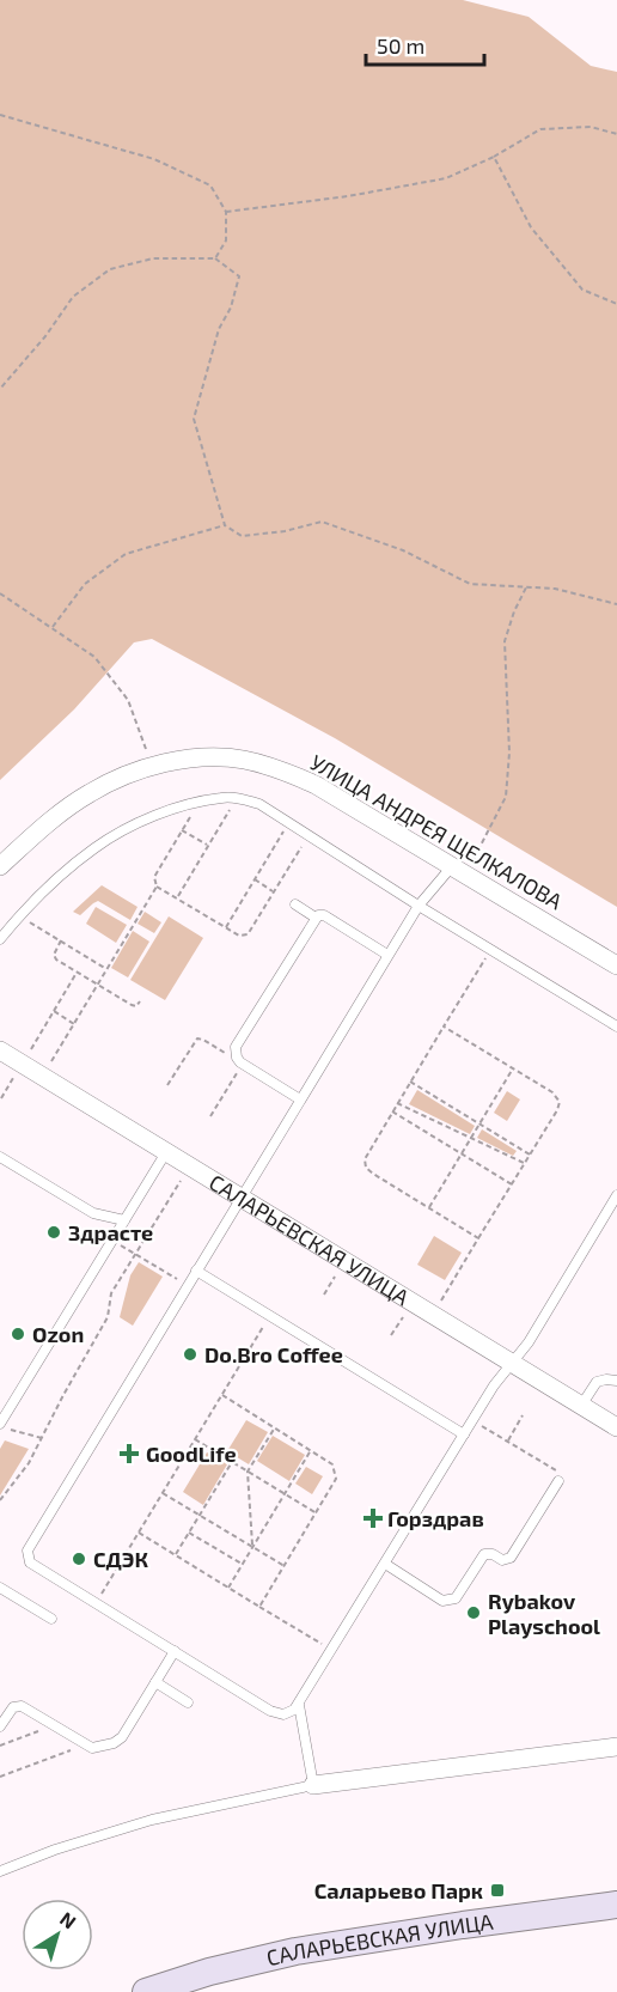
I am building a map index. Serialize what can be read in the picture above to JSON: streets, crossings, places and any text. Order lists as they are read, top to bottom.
{
  "streets": {
    "street": ["УЛИЦА АНДРЕЯ ЩЕЛКАЛОВА", "САЛАРЬЕВСКАЯ УЛИЦА"]
  },
  "places": {
    "other": [
      "Здрасте",
      "Ozon",
      "Do.Bro Coffee",
      "СДЭК",
      "Rybakov Playschool"
    ],
    "health": ["GoodLife", "Горздрав"],
    "transit": ["Саларьево Парк"]
  },
  "scale_bar": "50 m",
  "north": "top right"
}
